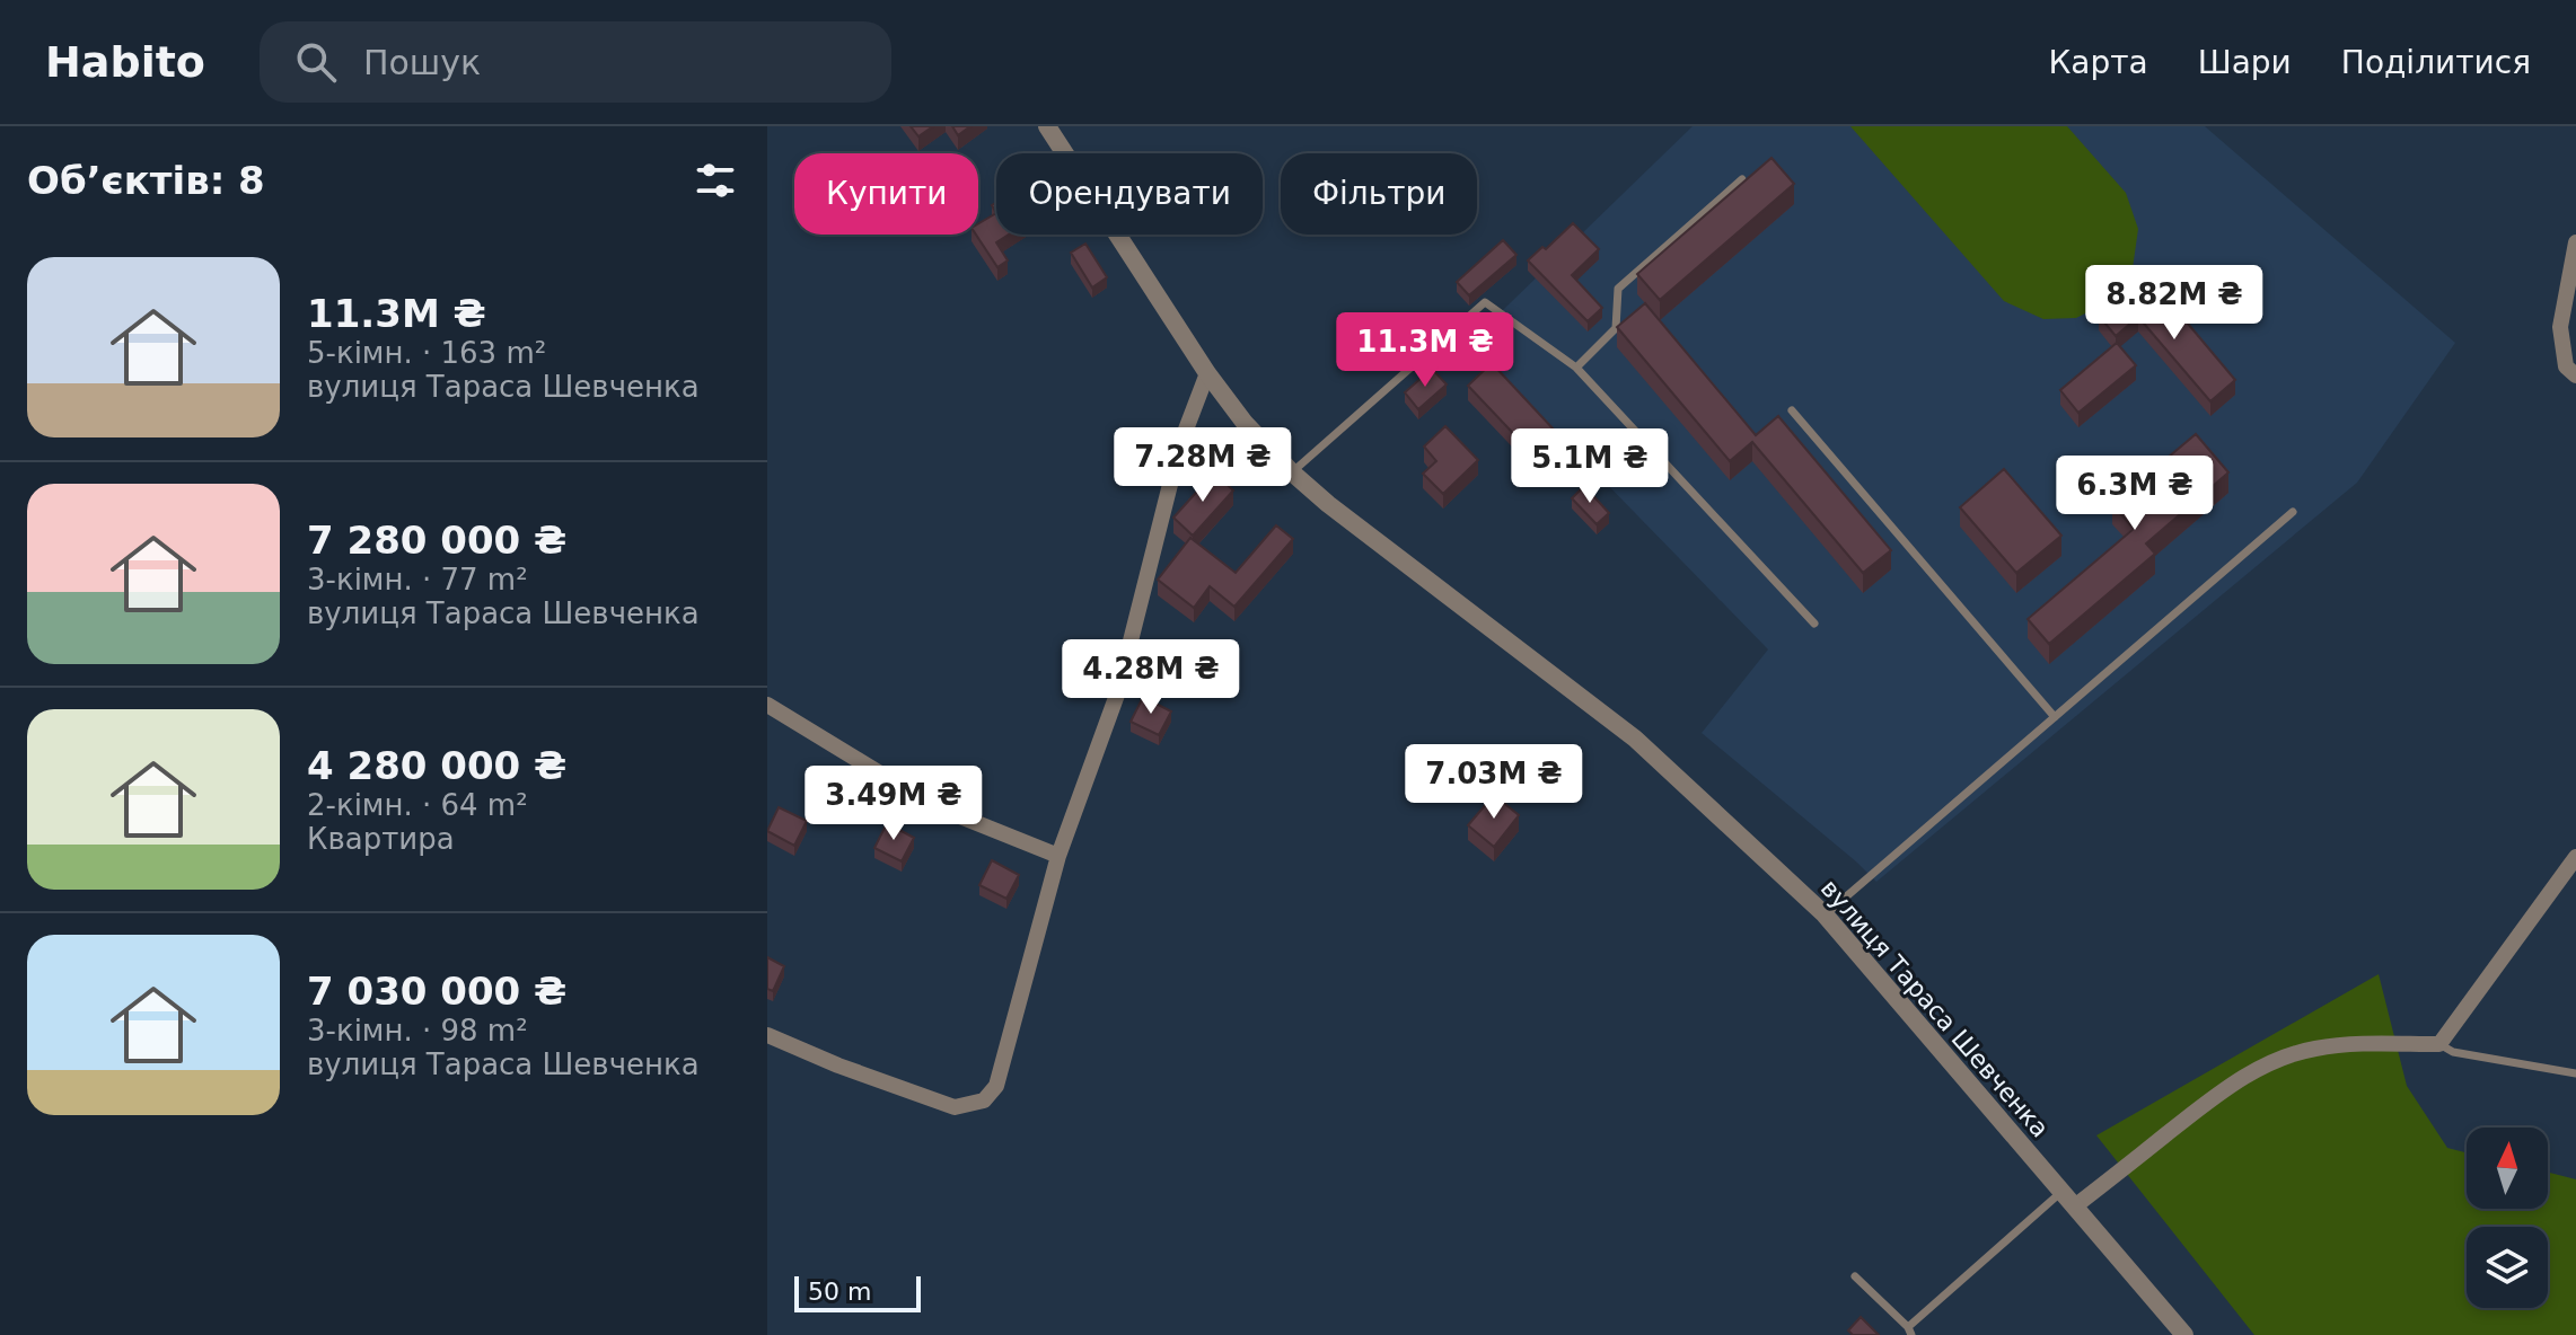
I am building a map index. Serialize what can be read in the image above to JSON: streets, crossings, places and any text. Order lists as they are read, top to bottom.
{
  "streets": {
    "street": ["вулиця Тараса Шевченка"]
  },
  "scale_bar": "50 m",
  "north": "top",
  "page": {
    "header": "Habito",
    "search": "Пошук",
    "nav": ["Карта", "Шари", "Поділитися"],
    "heading": "Об’єктів: 8",
    "chip": ["Купити", "Орендувати", "Фільтри"],
    "list": [
      {
        "name": "11.3M ₴",
        "note": "5-кімн. · 163 m² · вулиця Тараса Шевченка"
      },
      {
        "name": "7 280 000 ₴",
        "note": "3-кімн. · 77 m² · вулиця Тараса Шевченка"
      },
      {
        "name": "4 280 000 ₴",
        "note": "2-кімн. · 64 m² · Квартира"
      },
      {
        "name": "7 030 000 ₴",
        "note": "3-кімн. · 98 m² · вулиця Тараса Шевченка"
      }
    ],
    "price": [
      "8.82M ₴",
      "11.3M ₴",
      "7.28M ₴",
      "5.1M ₴",
      "6.3M ₴",
      "4.28M ₴",
      "7.03M ₴",
      "3.49M ₴"
    ],
    "scale": "50 m"
  }
}
